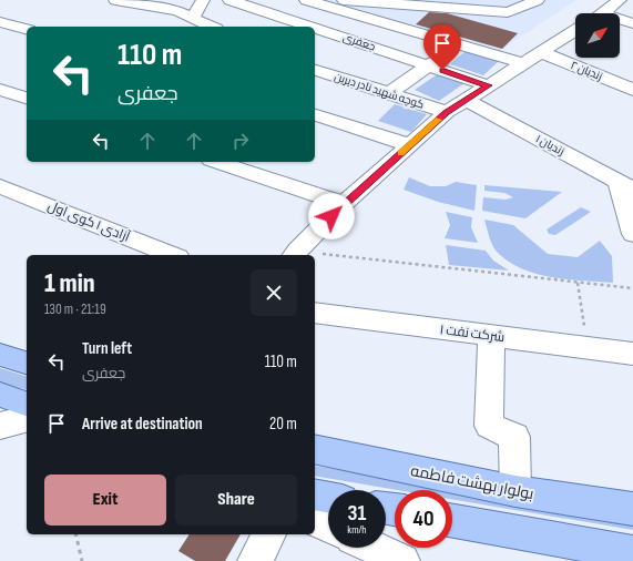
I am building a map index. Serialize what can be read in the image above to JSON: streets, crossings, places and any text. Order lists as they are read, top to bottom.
{
  "streets": {
    "main road": ["بولوار بهشت فاطمه"],
    "street": [
      "جعفری",
      "زندیان ۲",
      "کوچه شهید نادر دیرین",
      "زندیان ۱",
      "آزادی ۱ کوی اول",
      "شرکت نفت ۱"
    ]
  },
  "north": "top right",
  "page": {
    "turn": ["110 m", "جعفری"],
    "heading": ["1 min", "130 m · 21:19"],
    "list": [
      {
        "name": "Turn left",
        "note": "جعفری",
        "value": "110 m"
      },
      {
        "name": "Arrive at destination",
        "value": "20 m"
      }
    ],
    "buttons": ["Exit", "Share"],
    "speed": "31 km/h",
    "limit": "40"
  }
}
